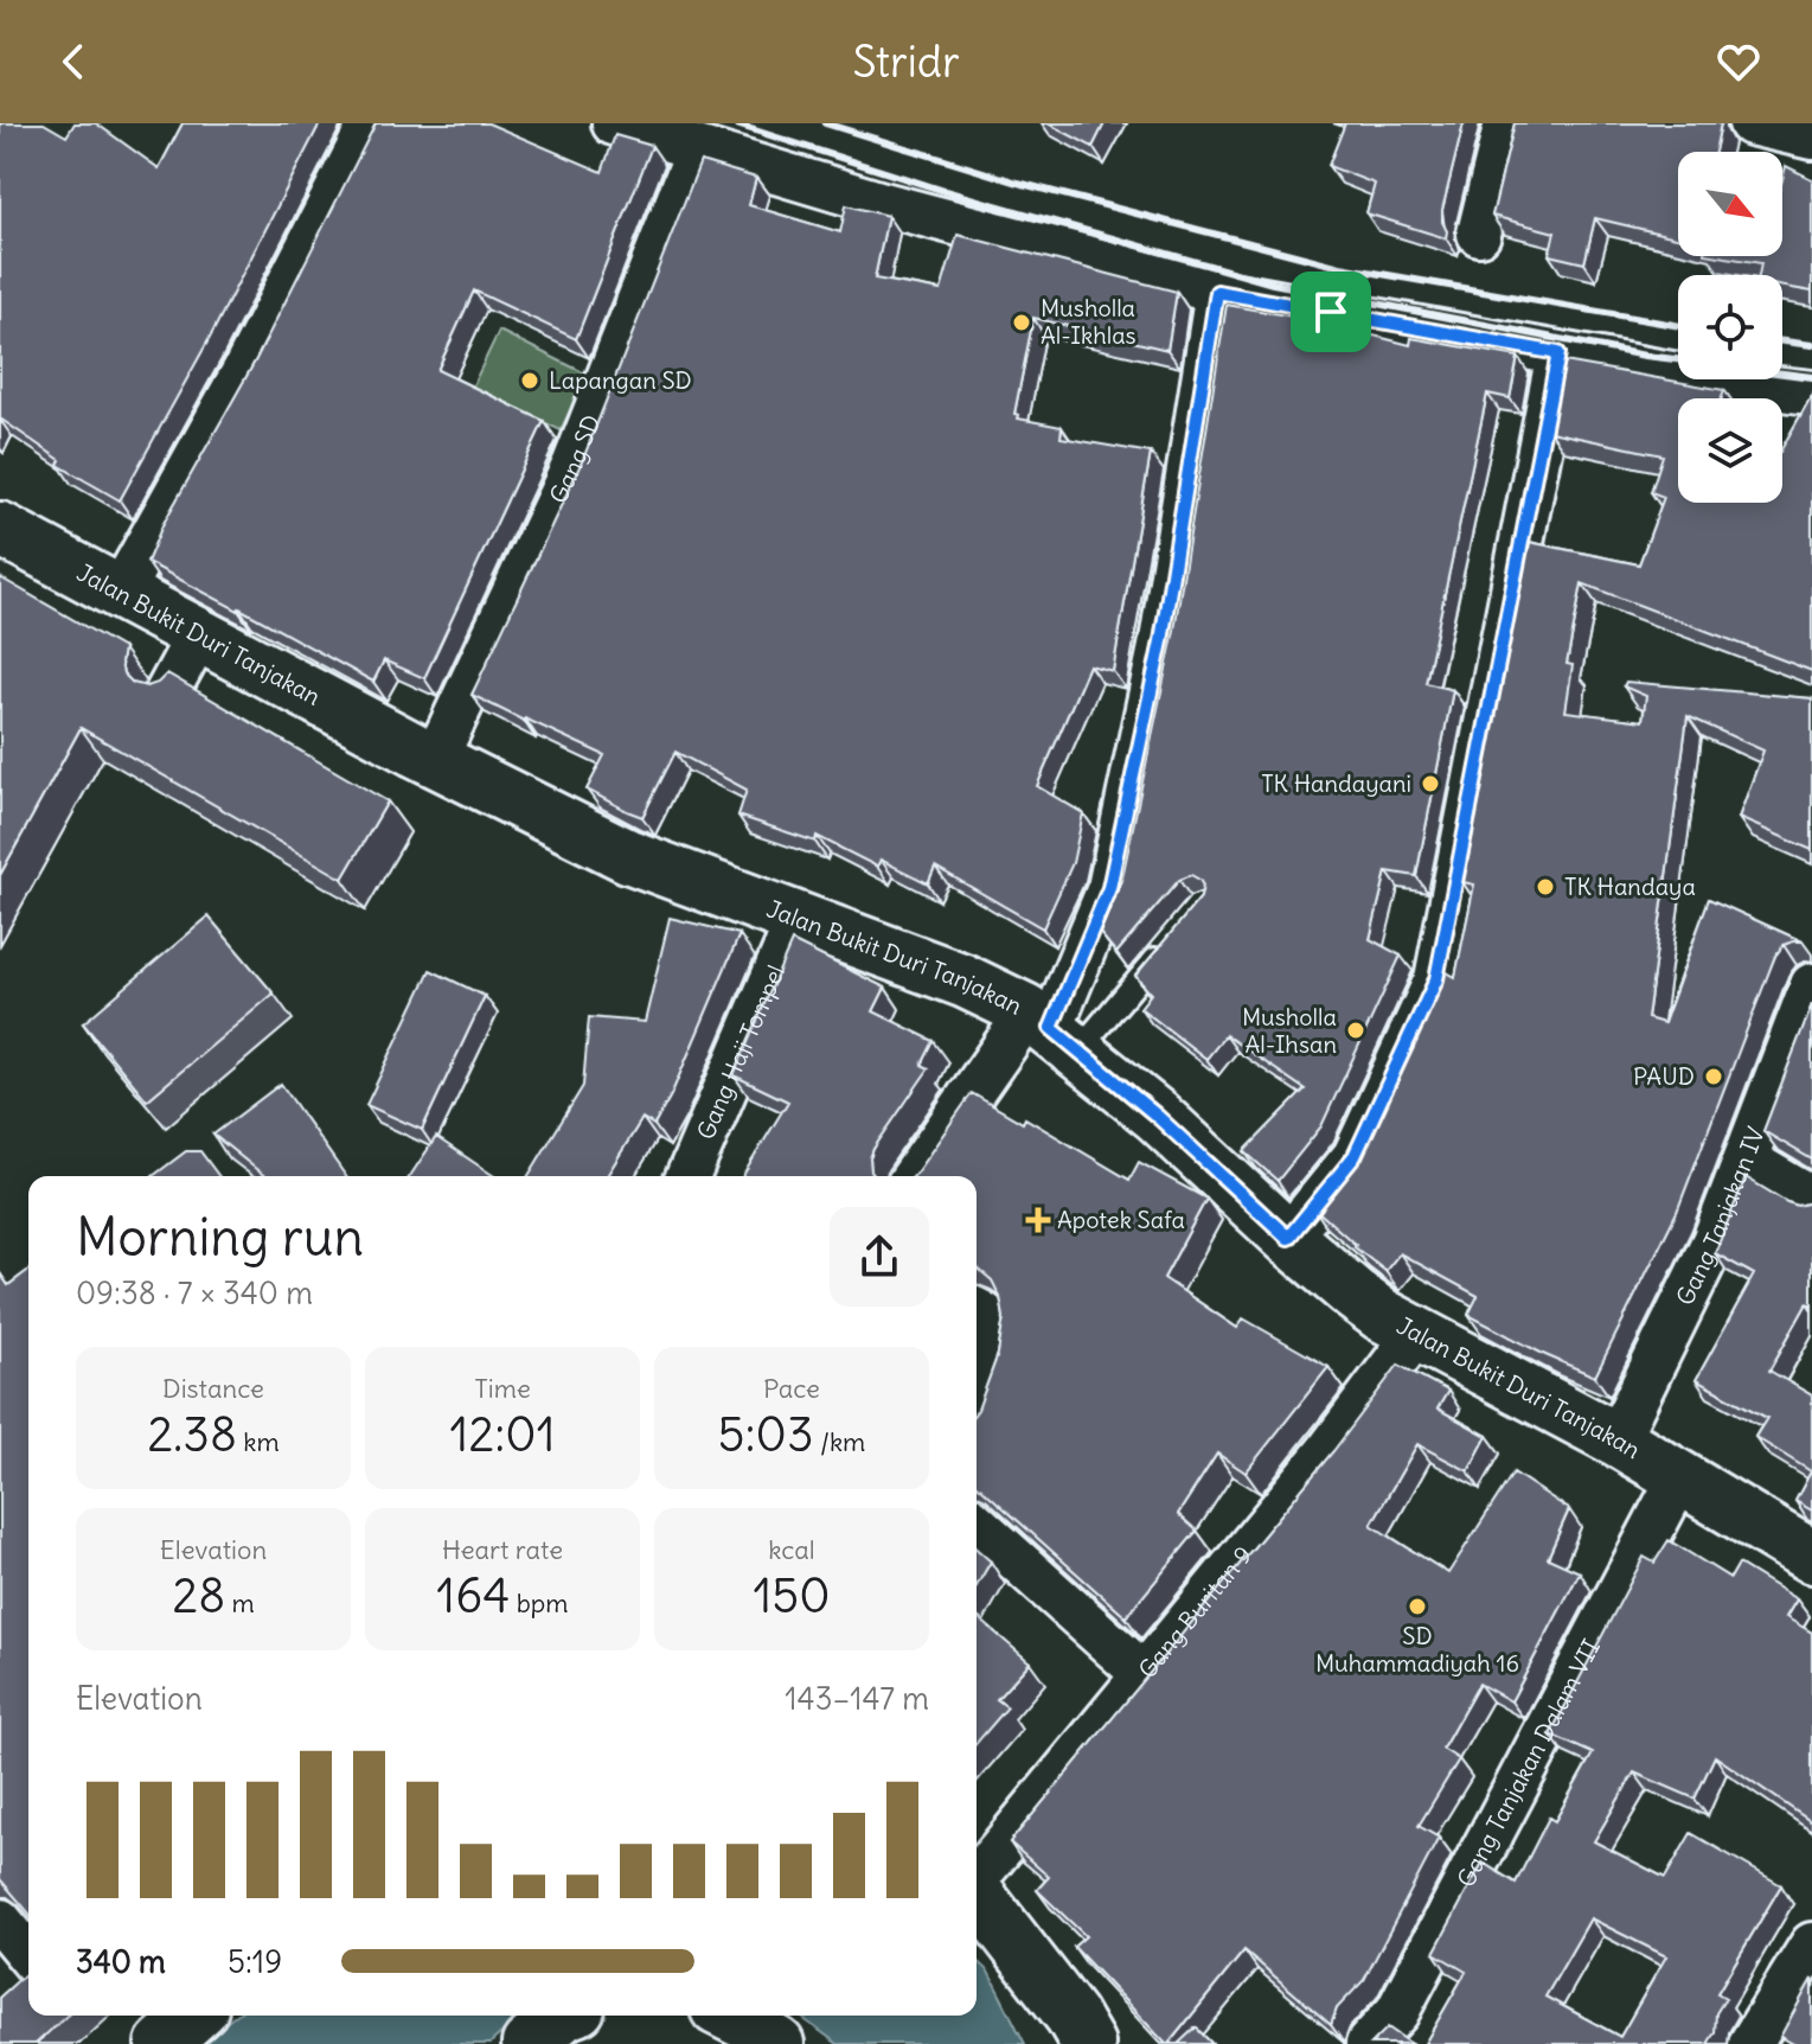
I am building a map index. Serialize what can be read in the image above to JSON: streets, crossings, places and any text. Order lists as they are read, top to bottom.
{
  "streets": {
    "street": [
      "Gang SD",
      "Jalan Bukit Duri Tanjakan",
      "Gang Haji Tompel",
      "Gang Tanjakan IV",
      "Gang Buritan 9",
      "Gang Tanjakan Dalam VII"
    ]
  },
  "crossings": [
    ["Gang SD", "Jalan Bukit Duri Tanjakan"],
    ["Jalan Bukit Duri Tanjakan", "Gang Haji Tompel"],
    ["Jalan Bukit Duri Tanjakan", "Gang Tanjakan IV"],
    ["Jalan Bukit Duri Tanjakan", "Gang Buritan 9"],
    ["Jalan Bukit Duri Tanjakan", "Gang Tanjakan Dalam VII"]
  ],
  "places": {
    "other": [
      "Musholla Al-Ikhlas",
      "Lapangan SD",
      "TK Handayani",
      "TK Handaya",
      "Musholla Al-Ihsan",
      "PAUD",
      "SD Muhammadiyah 16"
    ],
    "health": ["Apotek Safa"]
  },
  "north": "bottom right",
  "page": {
    "header": "Stridr",
    "heading": ["Morning run", "09:38 · 7 × 340 m"],
    "stats": [
      ["Distance", "2.38 km"],
      ["Time", "12:01"],
      ["Pace", "5:03 /km"],
      ["Elevation", "28 m"],
      ["Heart rate", "164 bpm"],
      ["kcal", "150"]
    ],
    "chart": ["Elevation", "143–147 m"],
    "list": [
      {
        "name": "340 m",
        "note": "5:19"
      }
    ]
  }
}
